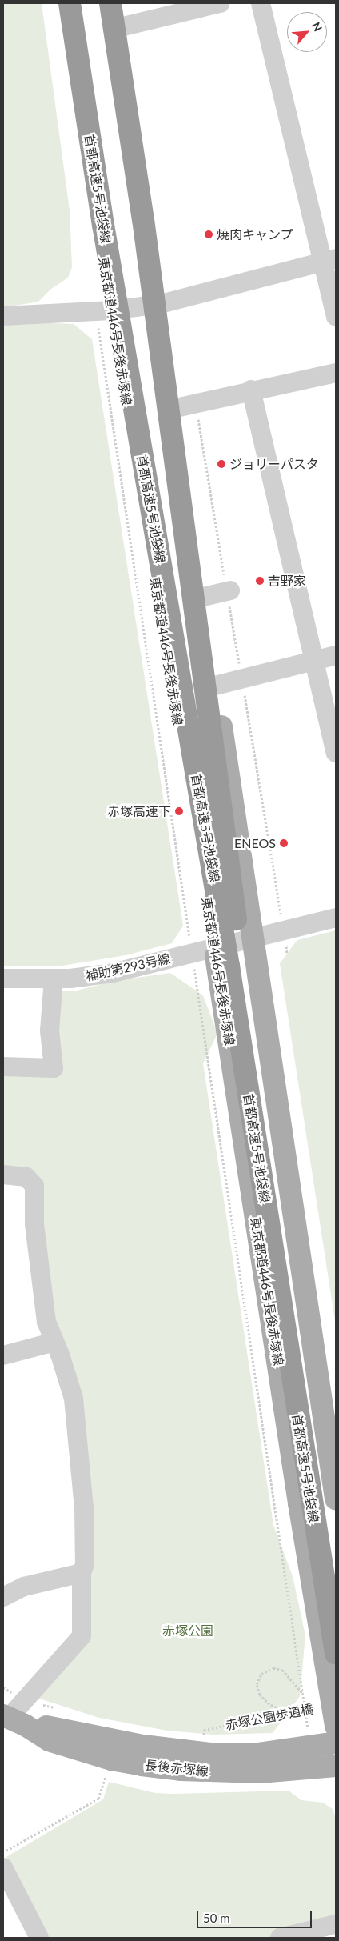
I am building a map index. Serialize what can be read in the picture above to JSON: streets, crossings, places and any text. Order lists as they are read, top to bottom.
{
  "streets": {
    "highway": ["首都高速5号池袋線"],
    "main road": ["東京都道446号長後赤塚線", "長後赤塚線"],
    "street": ["補助第293号線"],
    "path": ["赤塚公園歩道橋"]
  },
  "crossings": [
    ["東京都道446号長後赤塚線", "補助第293号線"]
  ],
  "parks": ["赤塚公園"],
  "places": [
    "焼肉キャンプ",
    "ジョリーパスタ",
    "吉野家",
    "赤塚高速下",
    "ENEOS"
  ],
  "scale_bar": "50 m",
  "north": "top right"
}
